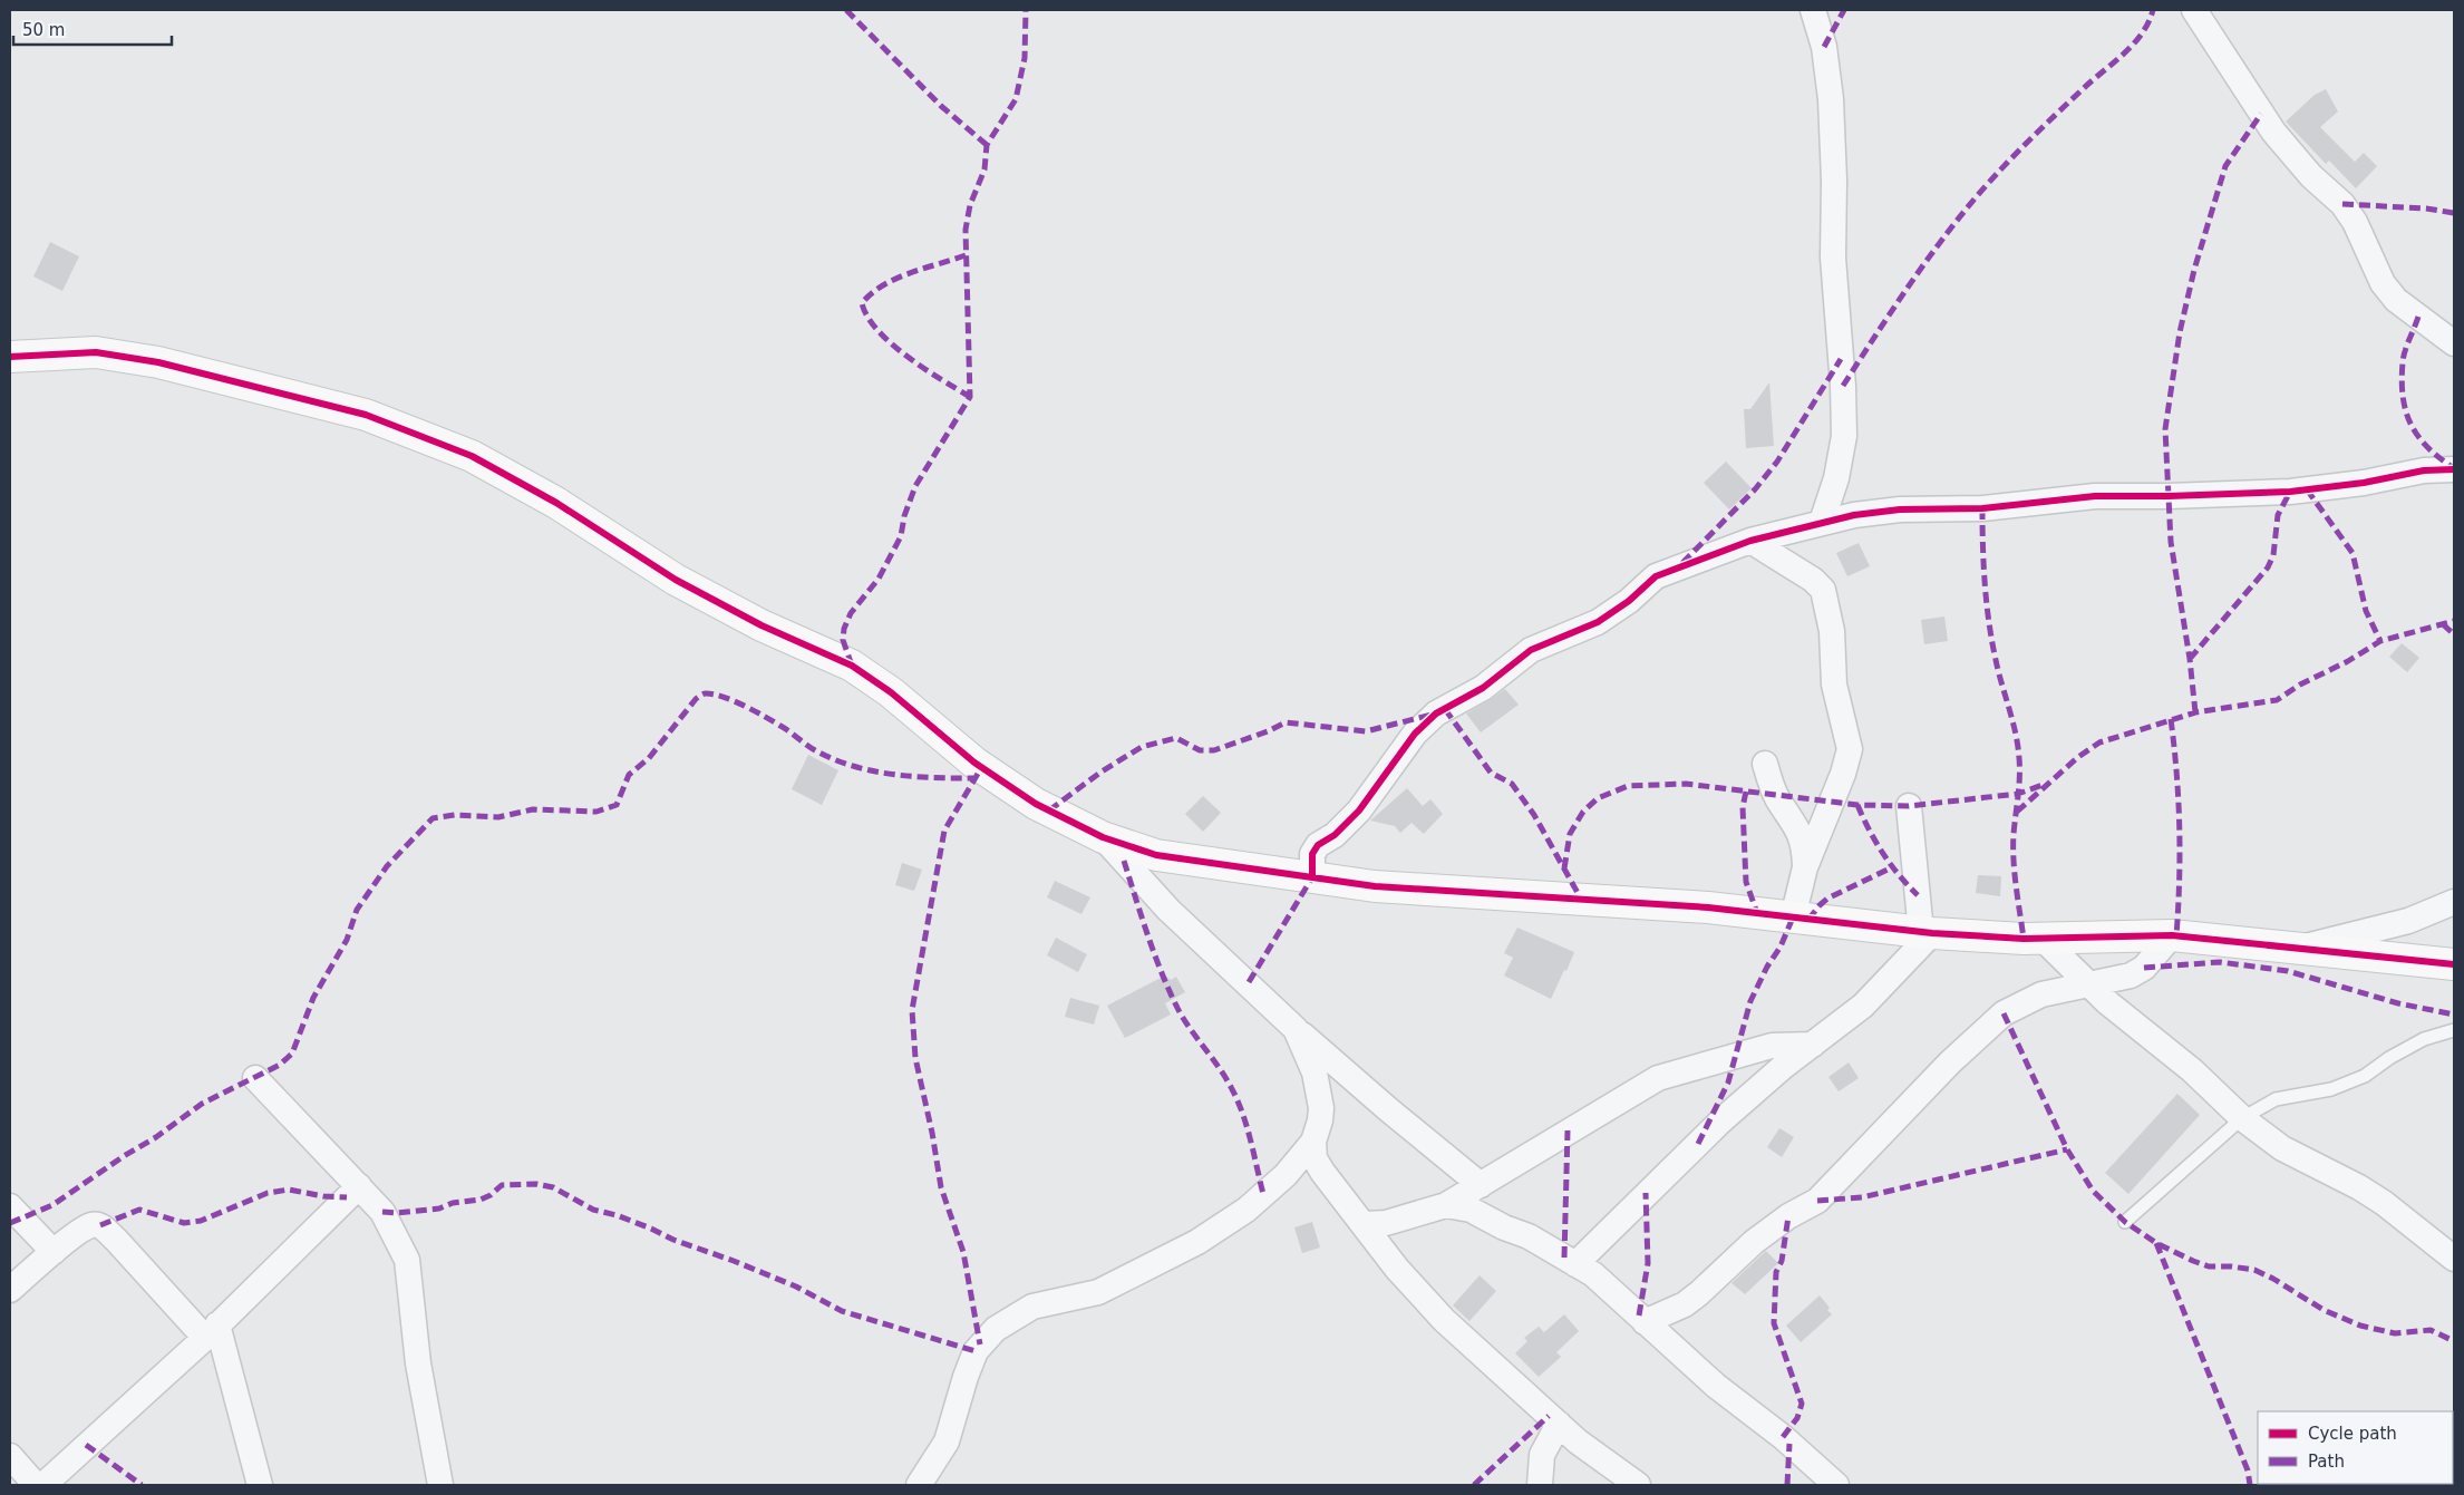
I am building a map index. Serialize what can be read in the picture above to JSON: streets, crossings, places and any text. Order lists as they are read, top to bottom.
{
  "legend": ["Cycle path", "Path"],
  "scale_bar": "50 m"
}
